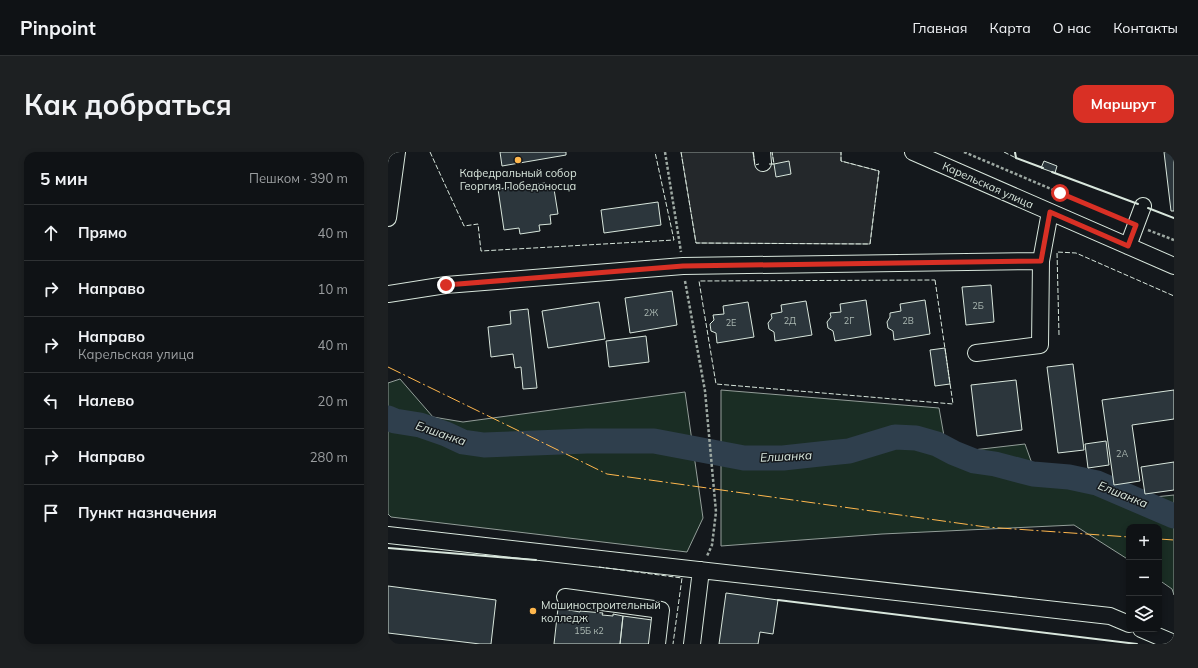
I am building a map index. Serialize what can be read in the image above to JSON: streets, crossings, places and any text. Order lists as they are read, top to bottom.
{
  "streets": {
    "street": ["Карельская улица"]
  },
  "water": ["Елшанка"],
  "places": ["Кафедральный собор Георгия Победоносца", "Машиностроительный колледж"],
  "house_numbers": [
    "2Б",
    "2Ж",
    "2Д",
    "2Г",
    "2В",
    "2Е",
    "2А",
    "15Б к2"
  ],
  "page": {
    "header": "Pinpoint",
    "nav": [
      "Главная",
      "Карта",
      "О нас",
      "Контакты"
    ],
    "buttons": "Маршрут",
    "title": "Как добраться",
    "heading": ["5 мин", "Пешком · 390 m"],
    "list": [
      ["Прямо", "40 m"],
      ["Направо", "10 m"],
      ["Направо", "Карельская улица", "40 m"],
      ["Налево", "20 m"],
      ["Направо", "280 m"],
      "Пункт назначения"
    ],
    "map_buttons": ["+", "−"]
  }
}
